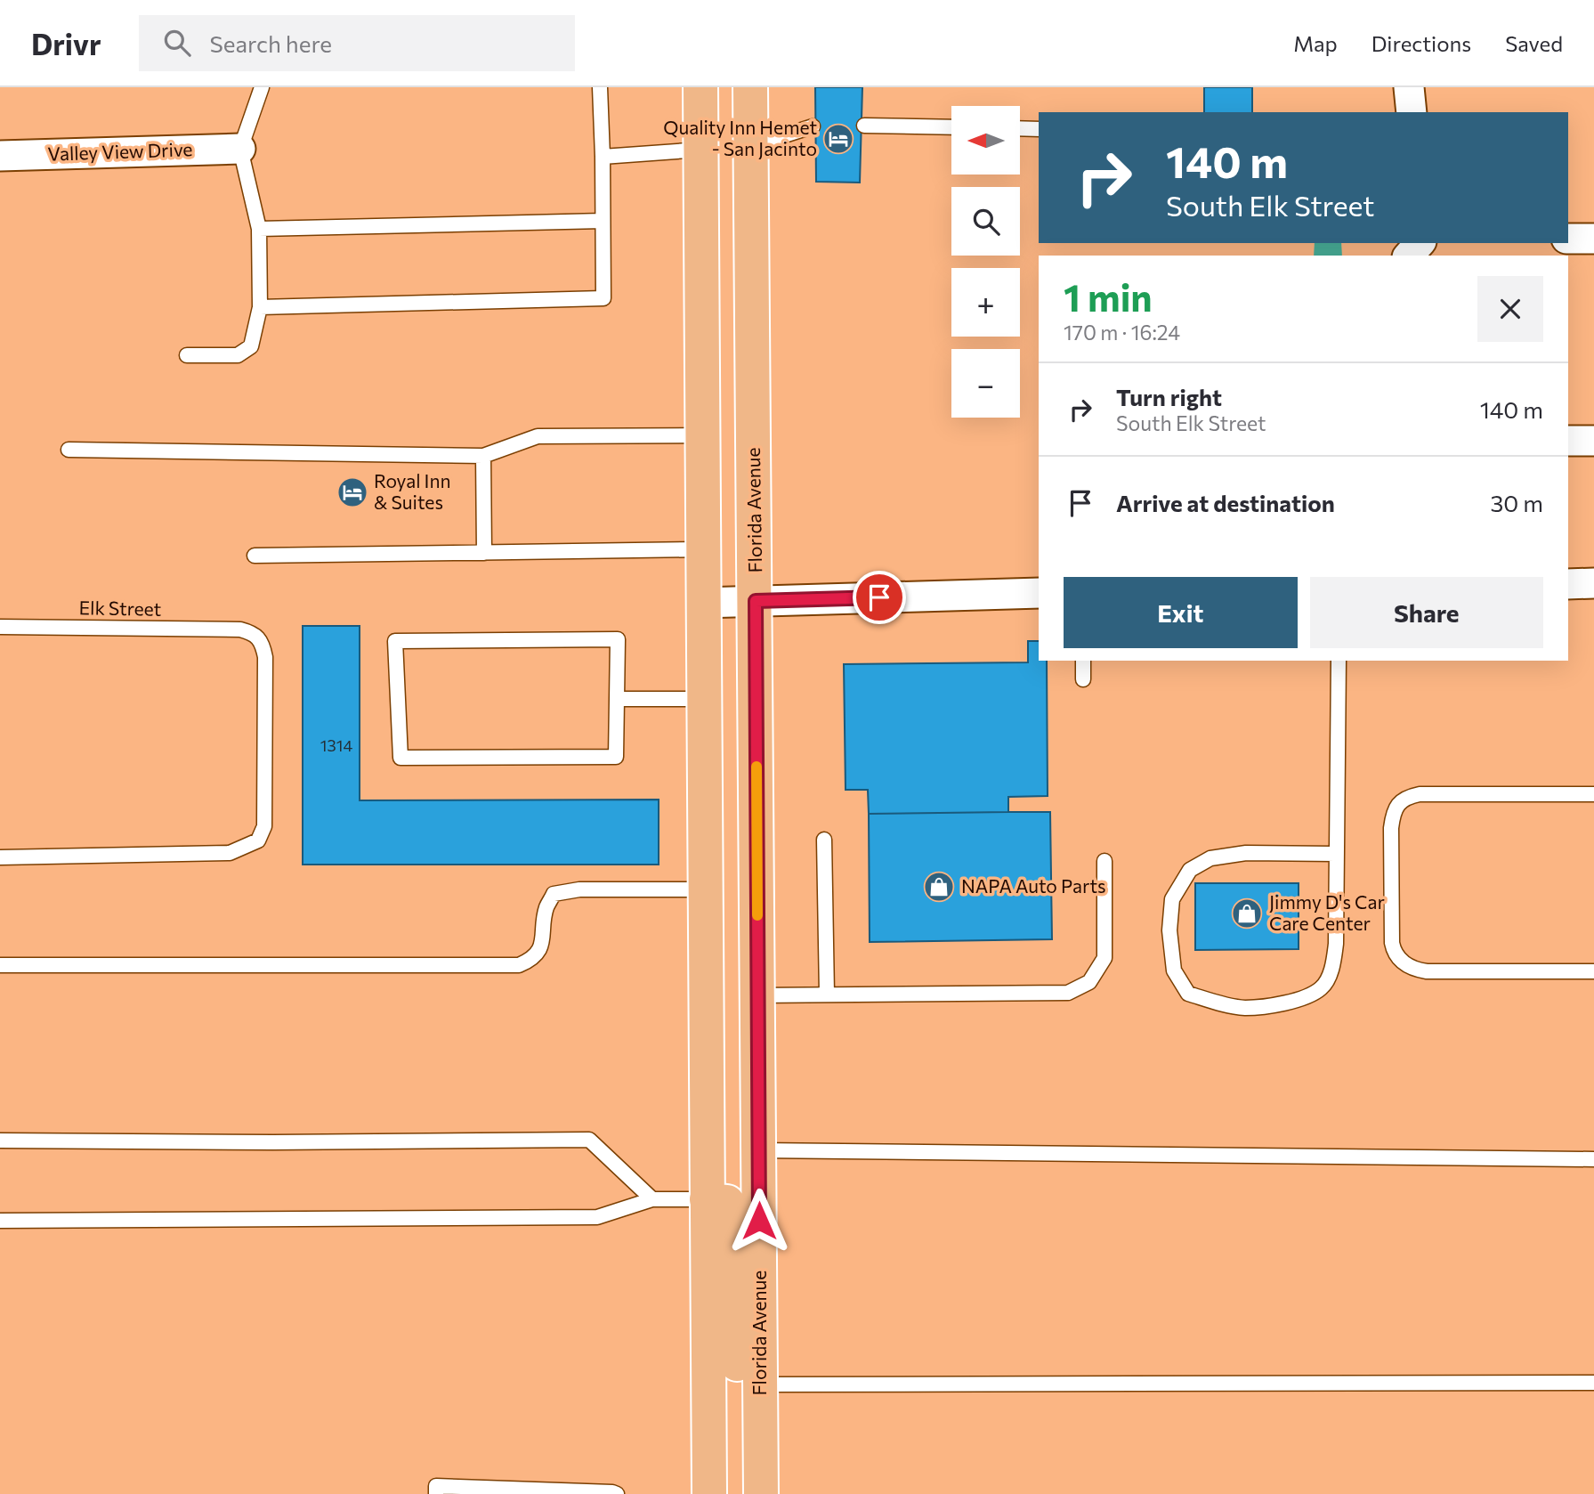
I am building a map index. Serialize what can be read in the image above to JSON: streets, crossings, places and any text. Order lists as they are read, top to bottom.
{
  "streets": {
    "main road": ["Florida Avenue"],
    "street": ["Valley View Drive"],
    "lane": ["Elk Street"]
  },
  "places": {
    "hotel": ["Quality Inn Hemet - San Jacinto", "Royal Inn & Suites"],
    "shop": ["NAPA Auto Parts", "Jimmy D's Car Care Center"]
  },
  "house_numbers": ["1314"],
  "north": "left",
  "page": {
    "header": "Drivr",
    "search": "Search here",
    "nav": ["Map", "Directions", "Saved"],
    "map_buttons": ["+", "−"],
    "turn": ["140 m", "South Elk Street"],
    "heading": ["1 min", "170 m · 16:24"],
    "list": [
      {
        "name": "Turn right",
        "note": "South Elk Street",
        "value": "140 m"
      },
      {
        "name": "Arrive at destination",
        "value": "30 m"
      }
    ],
    "buttons": ["Exit", "Share"]
  }
}
